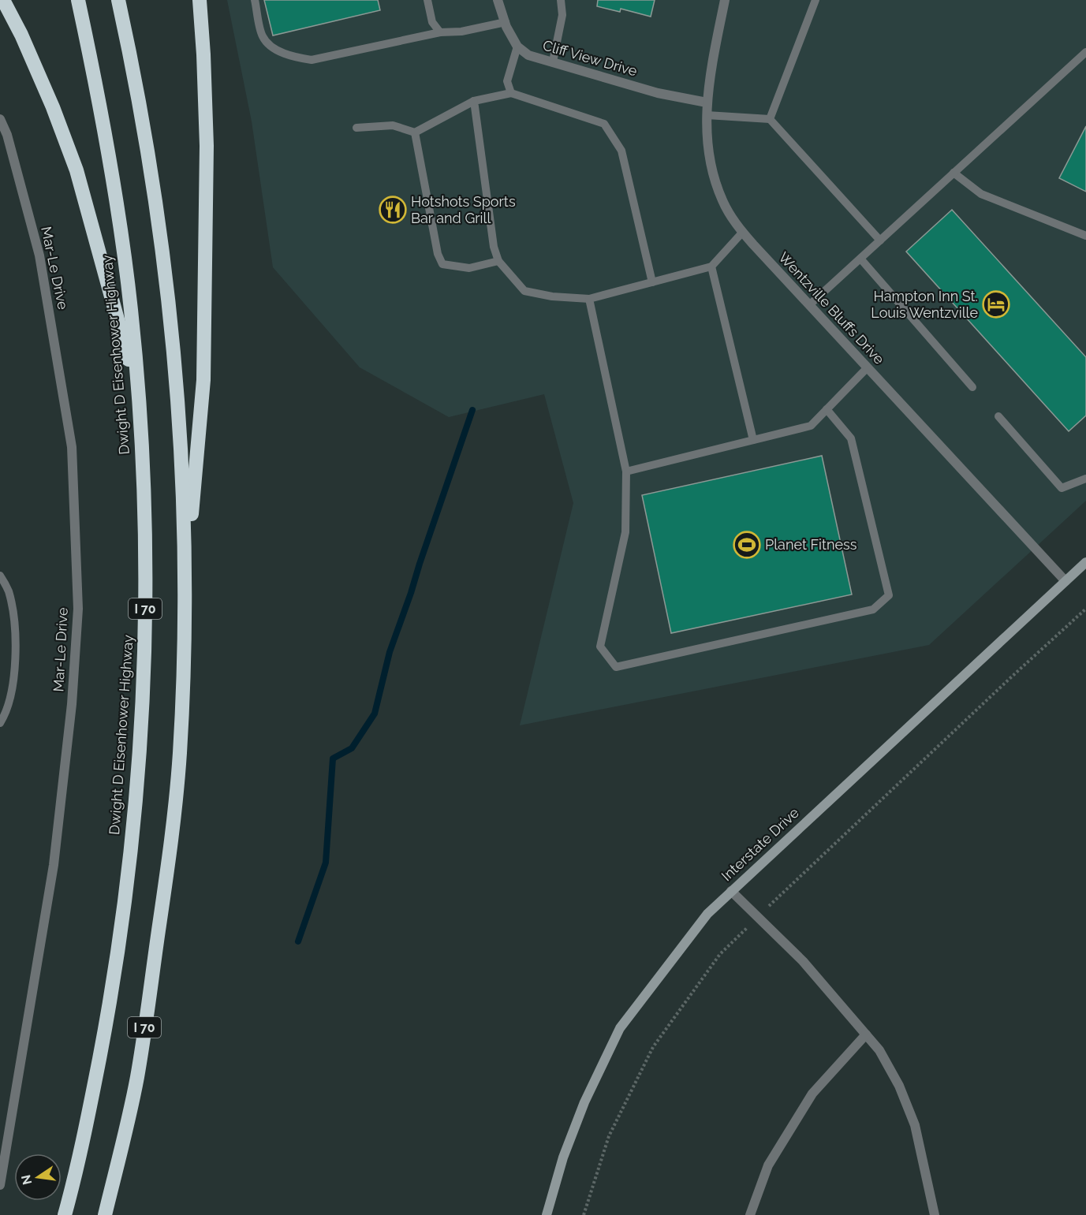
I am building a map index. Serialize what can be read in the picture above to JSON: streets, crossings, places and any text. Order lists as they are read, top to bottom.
{
  "streets": {
    "highway": ["Dwight D Eisenhower Highway", "I 70"],
    "main road": ["Interstate Drive"],
    "street": ["Cliff View Drive", "Mar-Le Drive", "Wentzville Bluffs Drive"]
  },
  "crossings": [
    ["Cliff View Drive", "Wentzville Bluffs Drive"],
    ["Wentzville Bluffs Drive", "Interstate Drive"]
  ],
  "places": {
    "restaurant": ["Hotshots Sports Bar and Grill"],
    "hotel": ["Hampton Inn St. Louis Wentzville"],
    "sports": ["Planet Fitness"]
  },
  "north": "left"
}
